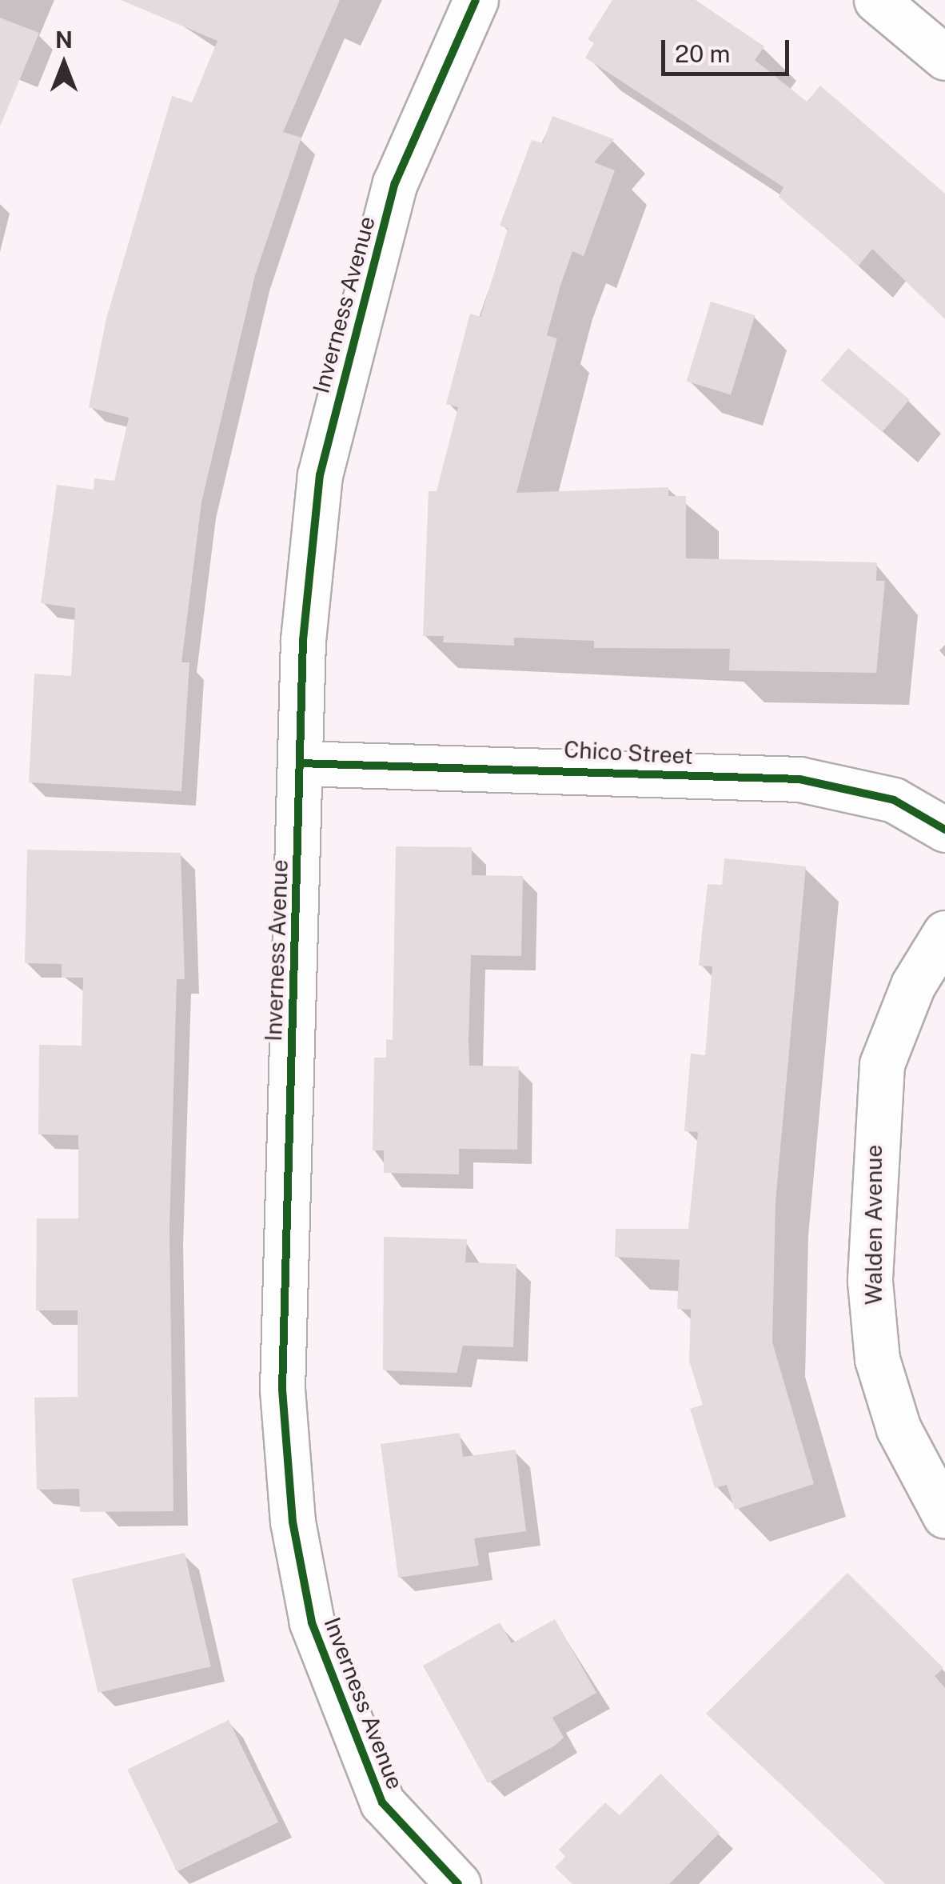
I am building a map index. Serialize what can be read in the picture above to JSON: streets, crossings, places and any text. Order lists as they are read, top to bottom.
{
  "streets": {
    "street": ["Inverness Avenue", "Chico Street", "Walden Avenue"]
  },
  "crossings": [
    ["Inverness Avenue", "Chico Street"]
  ],
  "scale_bar": "20 m",
  "north": "top"
}
